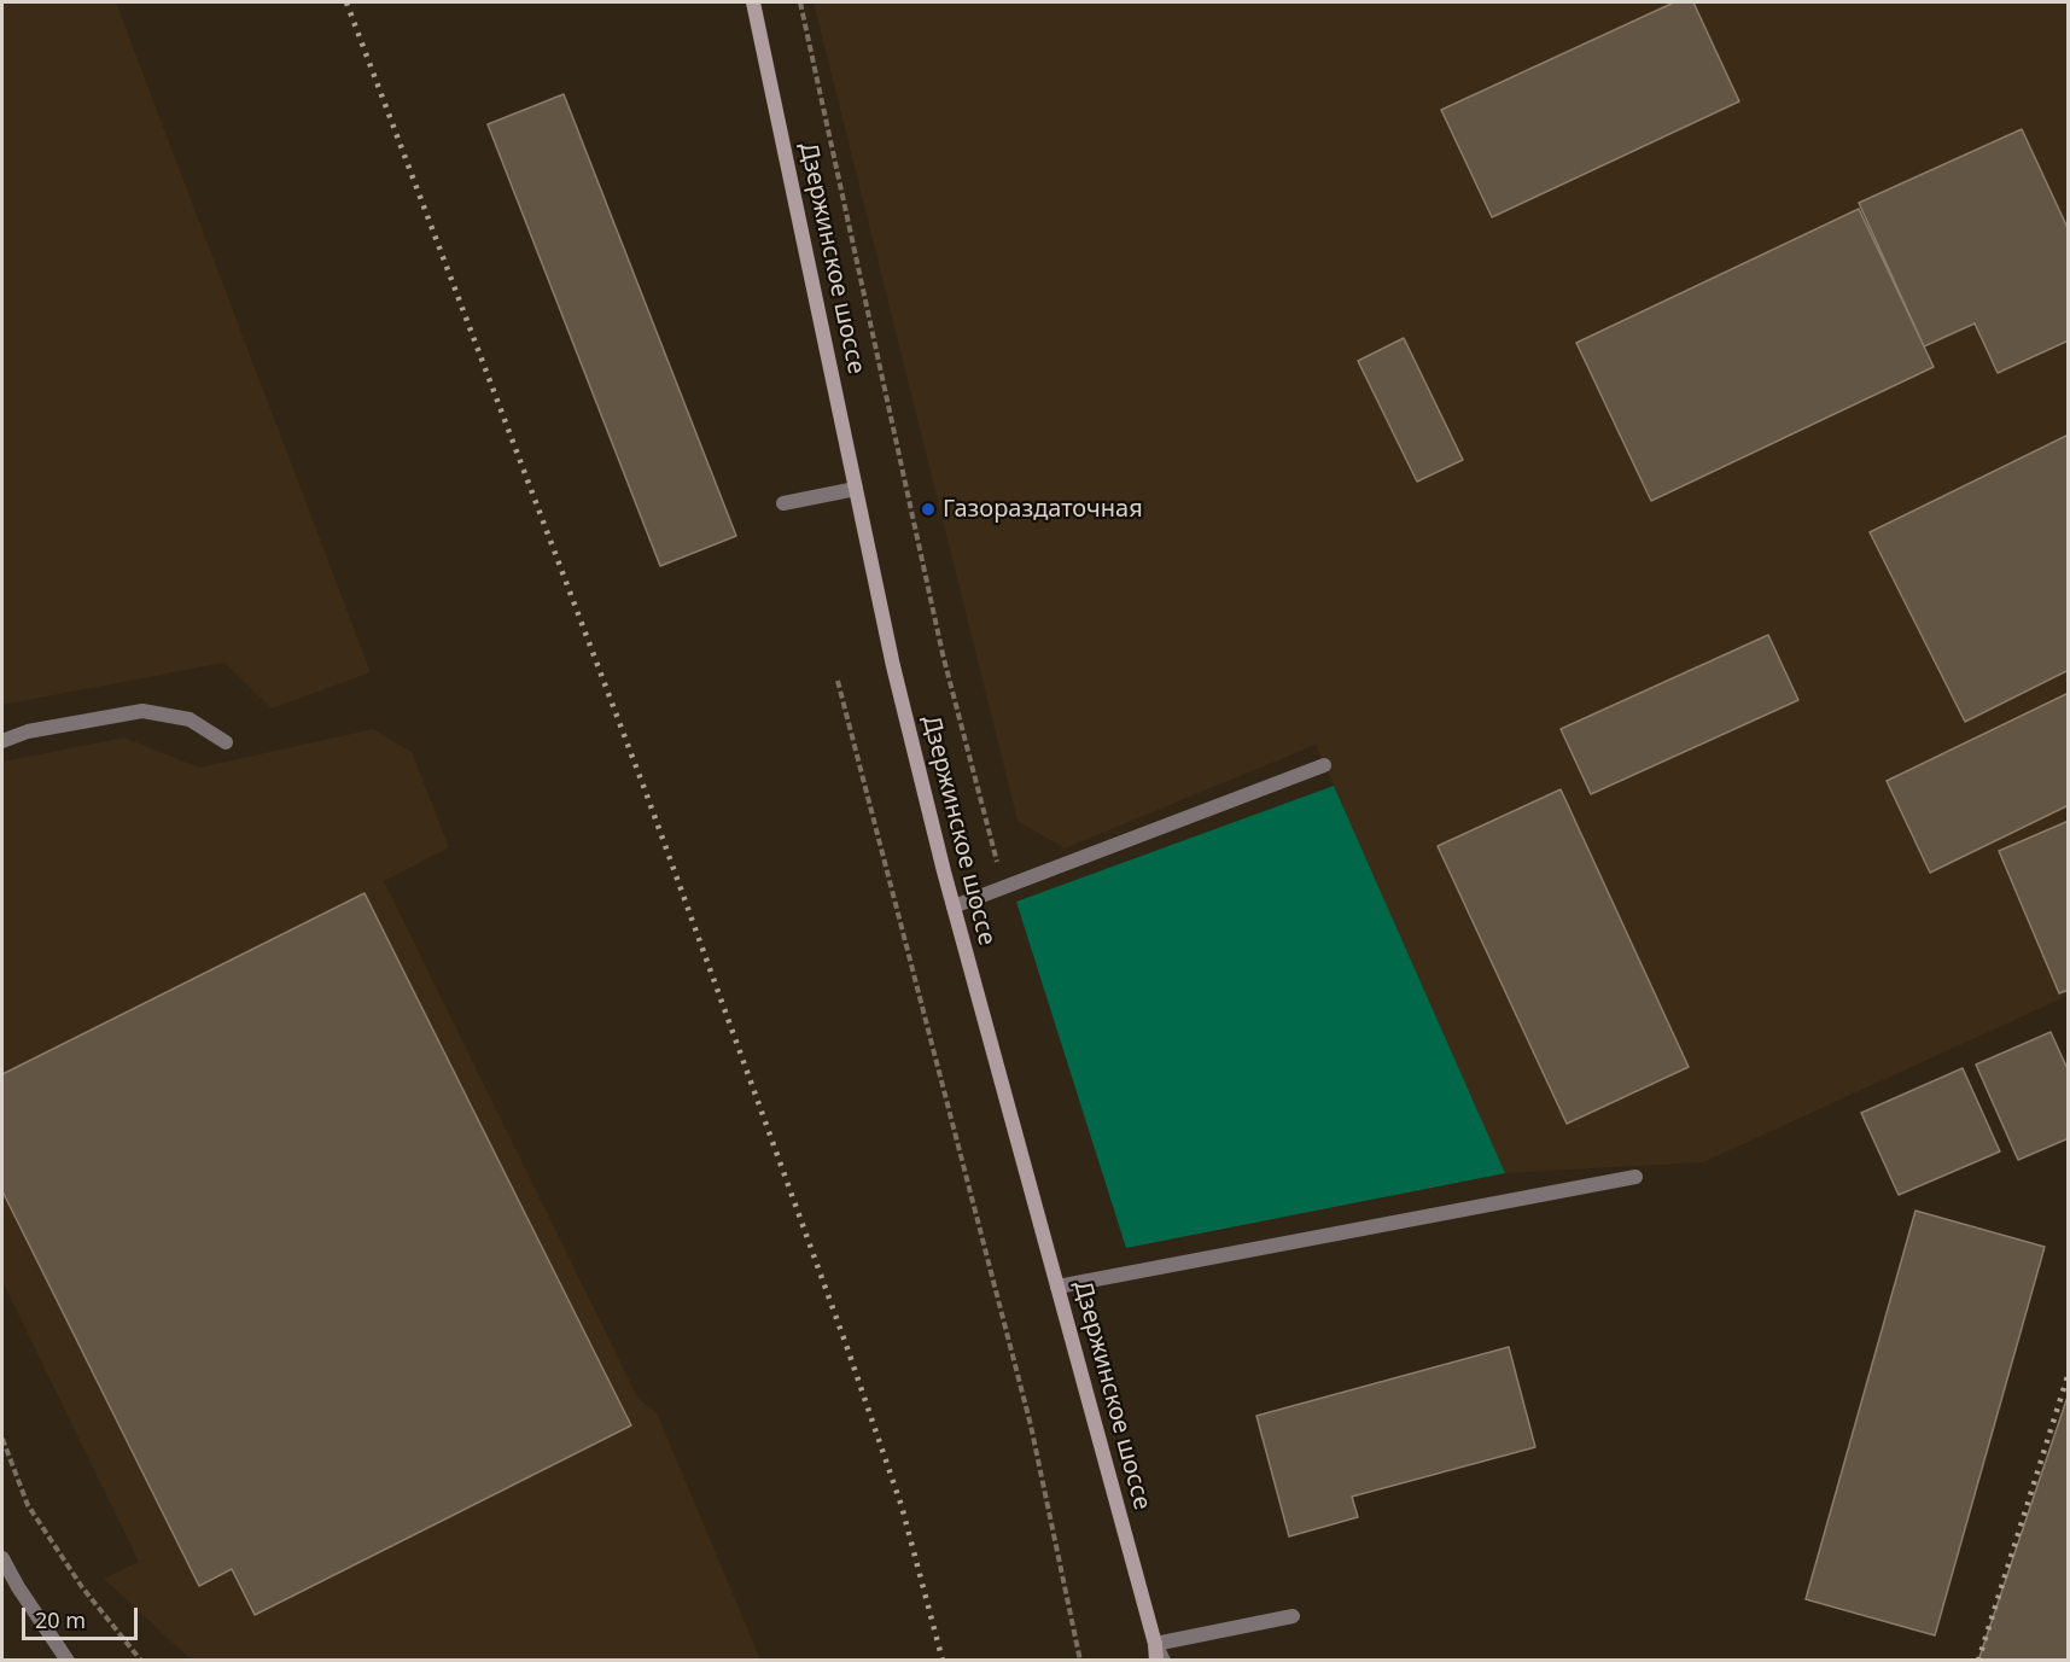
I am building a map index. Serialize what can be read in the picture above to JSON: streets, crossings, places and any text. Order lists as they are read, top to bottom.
{
  "streets": {
    "main road": ["Дзержинское шоссе"]
  },
  "places": ["Газораздаточная"],
  "scale_bar": "20 m"
}
